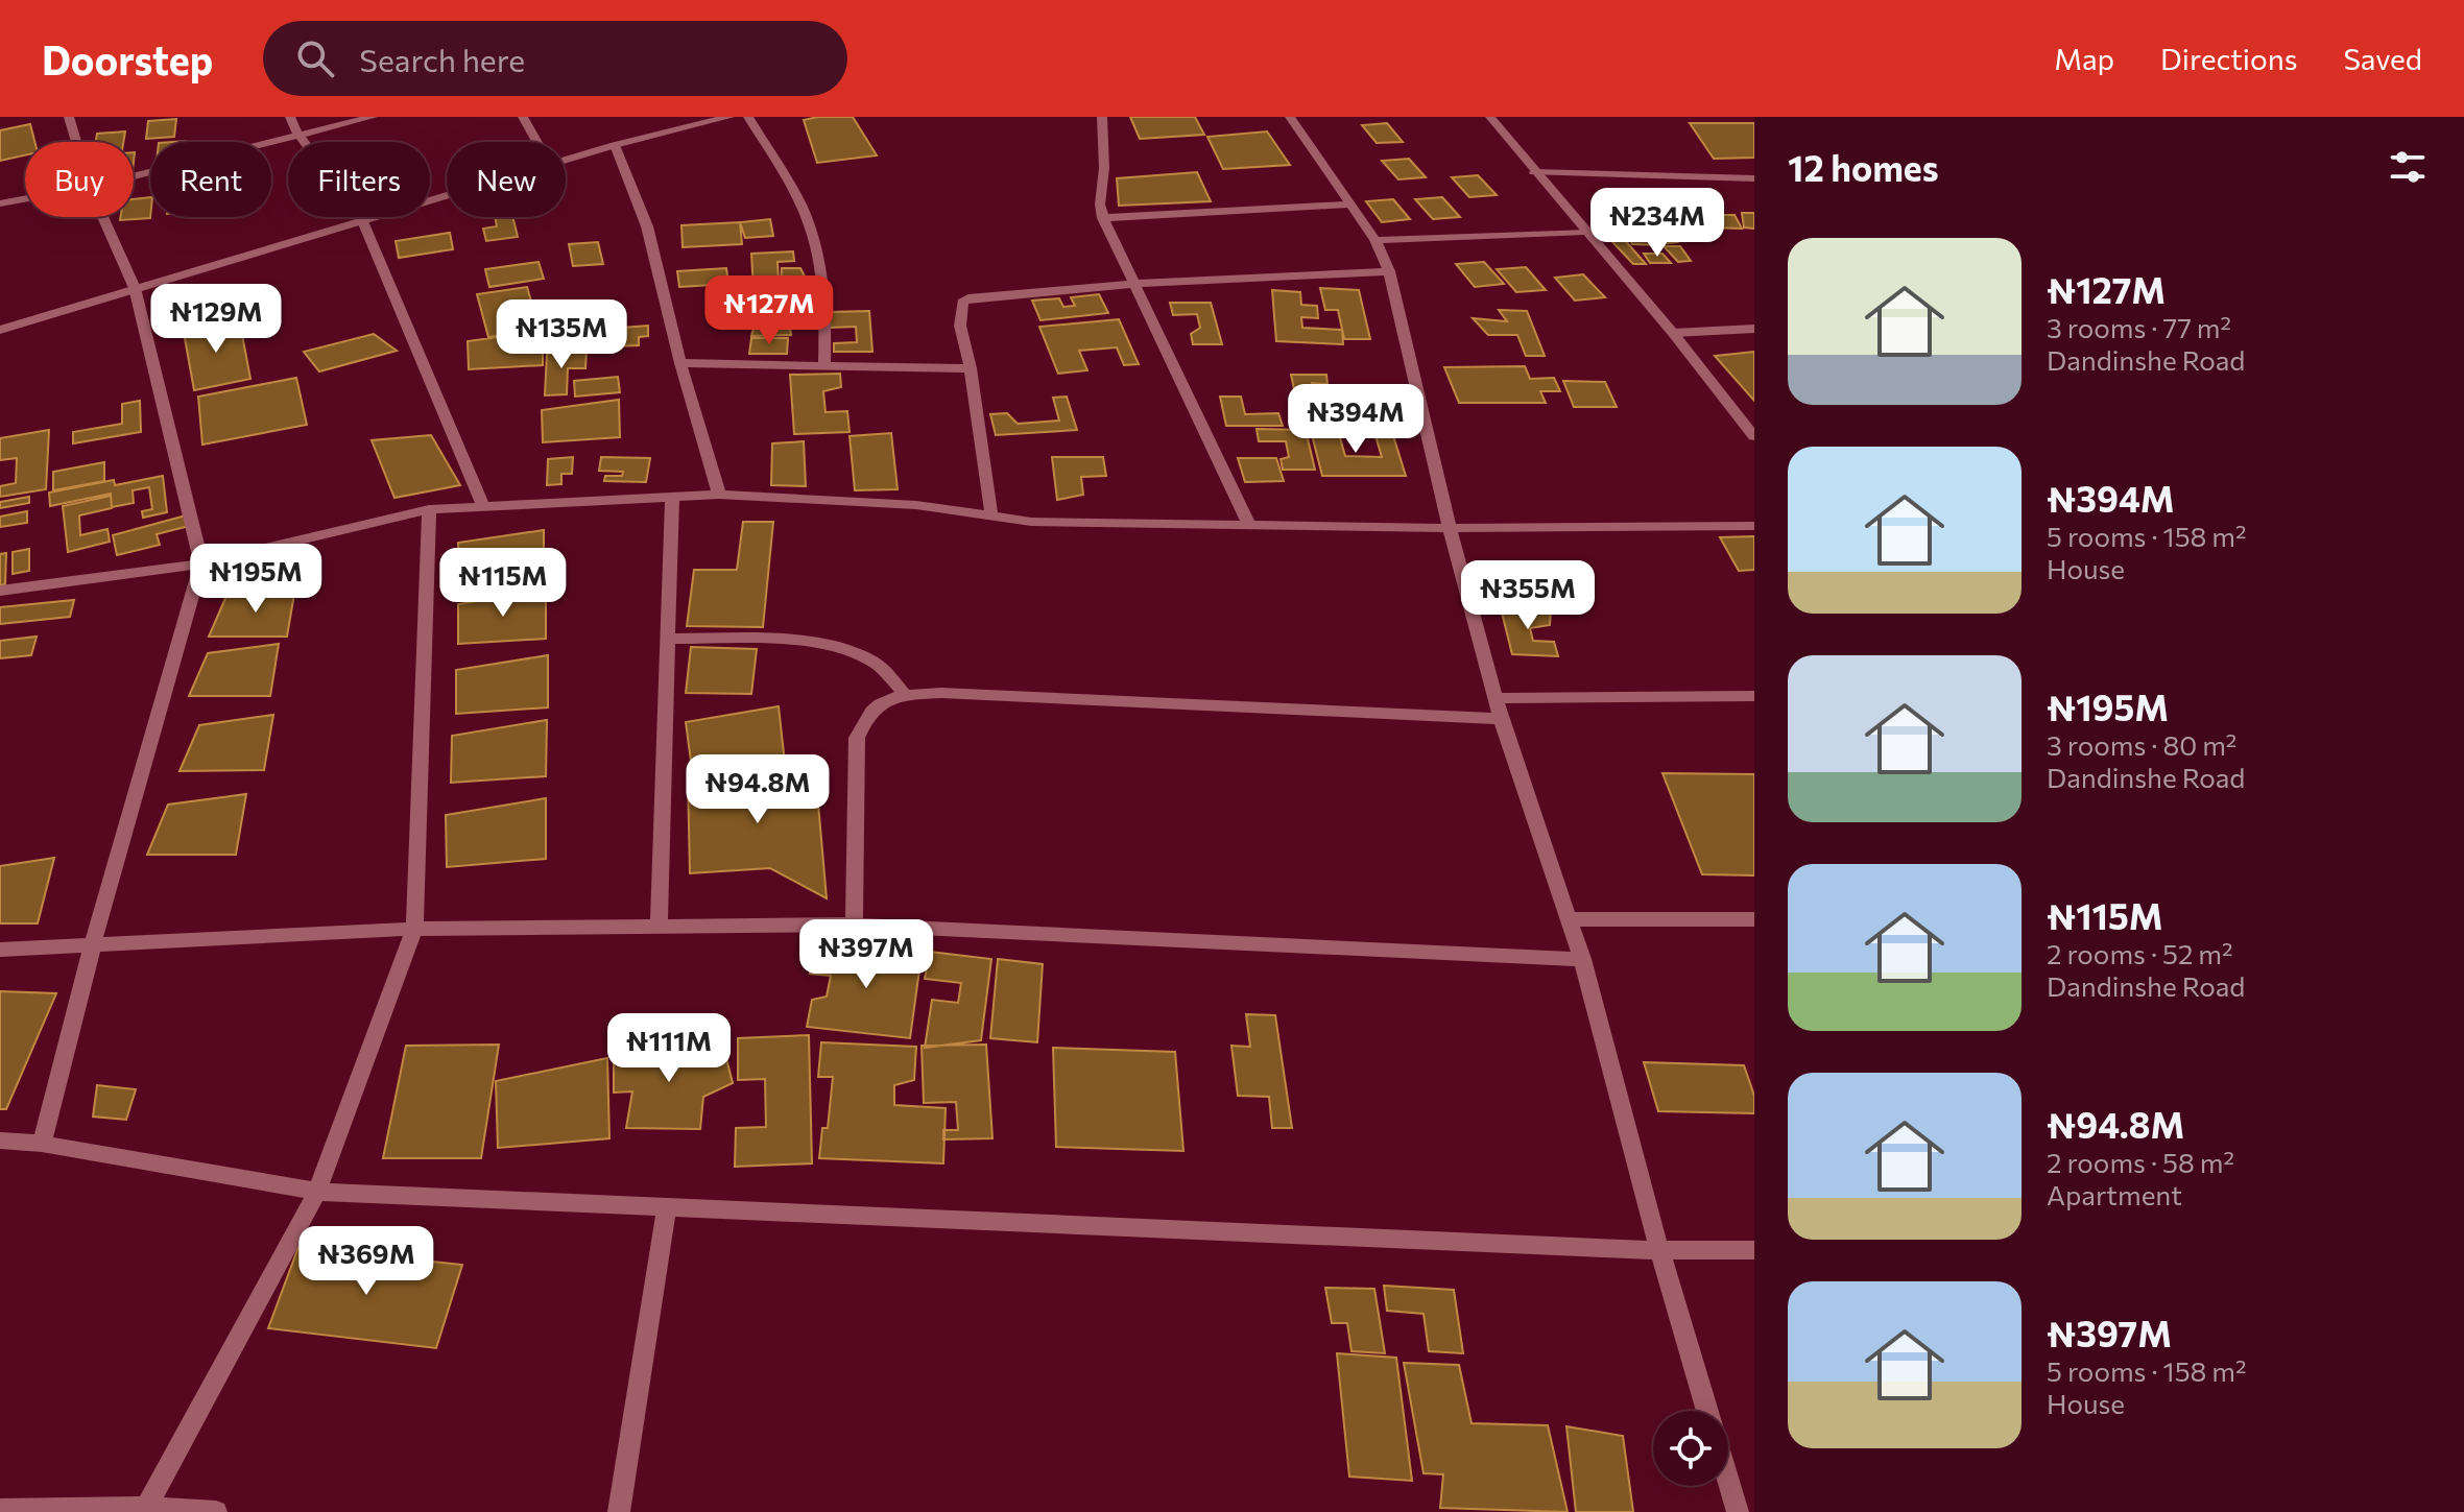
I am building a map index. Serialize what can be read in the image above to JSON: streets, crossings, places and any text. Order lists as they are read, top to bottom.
{
  "page": {
    "header": "Doorstep",
    "search": "Search here",
    "nav": ["Map", "Directions", "Saved"],
    "heading": "12 homes",
    "chip": [
      "Buy",
      "Rent",
      "Filters",
      "New"
    ],
    "price": [
      "₦234M",
      "₦127M",
      "₦129M",
      "₦135M",
      "₦394M",
      "₦195M",
      "₦115M",
      "₦355M",
      "₦94.8M",
      "₦397M",
      "₦111M",
      "₦369M"
    ],
    "list": [
      {
        "name": "₦127M",
        "note": "3 rooms · 77 m² · Dandinshe Road"
      },
      {
        "name": "₦394M",
        "note": "5 rooms · 158 m² · House"
      },
      {
        "name": "₦195M",
        "note": "3 rooms · 80 m² · Dandinshe Road"
      },
      {
        "name": "₦115M",
        "note": "2 rooms · 52 m² · Dandinshe Road"
      },
      {
        "name": "₦94.8M",
        "note": "2 rooms · 58 m² · Apartment"
      },
      {
        "name": "₦397M",
        "note": "5 rooms · 158 m² · House"
      }
    ]
  }
}
